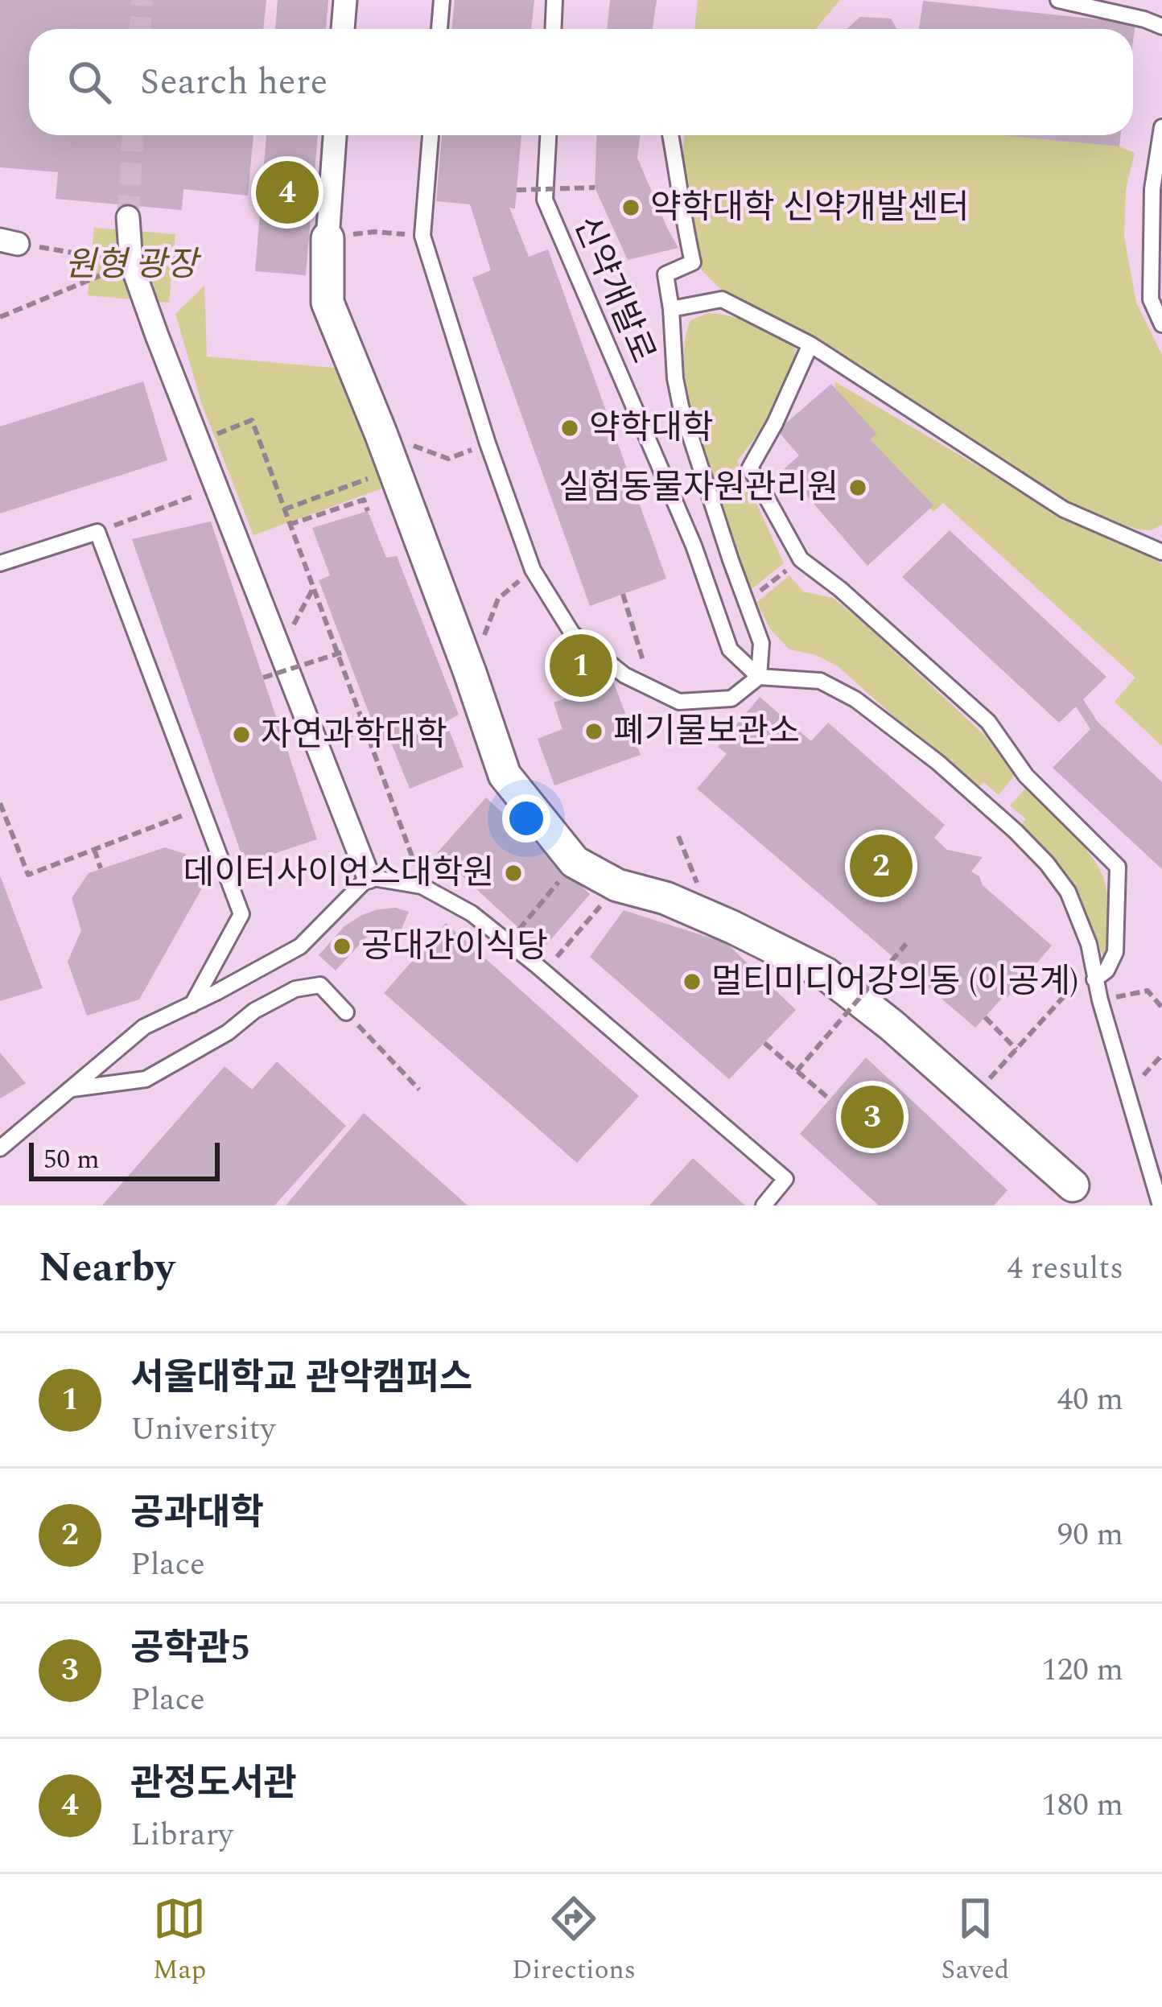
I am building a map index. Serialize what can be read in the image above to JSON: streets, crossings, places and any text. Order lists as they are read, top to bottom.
{
  "streets": {
    "lane": ["신약개발로"]
  },
  "parks": ["원형 광장"],
  "places": [
    "약학대학 신약개발센터",
    "약학대학",
    "실험동물자원관리원",
    "폐기물보관소",
    "자연과학대학",
    "데이터사이언스대학원",
    "공대간이식당",
    "멀티미디어강의동 (이공계)"
  ],
  "scale_bar": "50 m",
  "page": {
    "search": "Search here",
    "pins": [
      "4",
      "1",
      "2",
      "3"
    ],
    "scale": "50 m",
    "heading": ["Nearby", "4 results"],
    "list": [
      {
        "mark": "1",
        "name": "서울대학교 관악캠퍼스",
        "note": "University",
        "value": "40 m"
      },
      {
        "mark": "2",
        "name": "공과대학",
        "note": "Place",
        "value": "90 m"
      },
      {
        "mark": "3",
        "name": "공학관5",
        "note": "Place",
        "value": "120 m"
      },
      {
        "mark": "4",
        "name": "관정도서관",
        "note": "Library",
        "value": "180 m"
      }
    ],
    "nav": ["Map", "Directions", "Saved"]
  }
}
